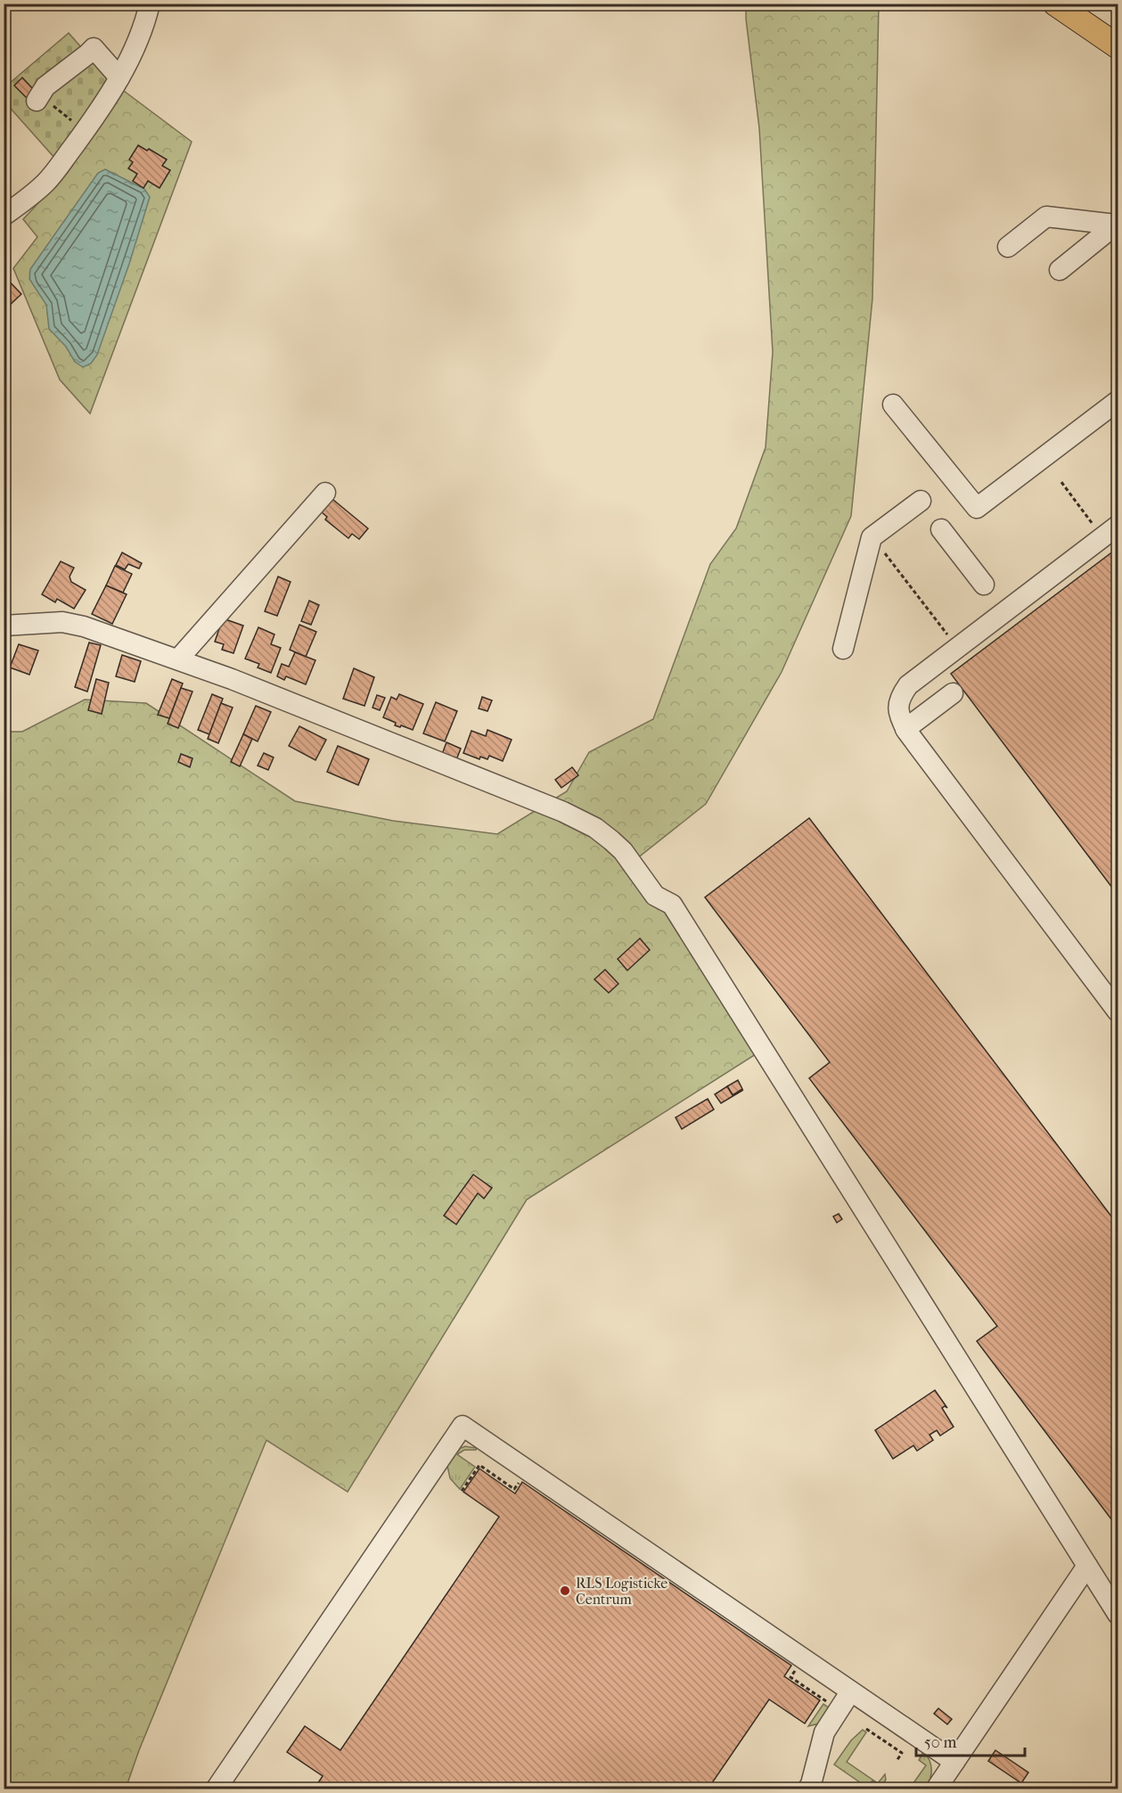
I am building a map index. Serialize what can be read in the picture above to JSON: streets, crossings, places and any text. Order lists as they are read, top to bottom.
{
  "places": ["RLS Logisticke Centrum"],
  "scale_bar": "50 m"
}
